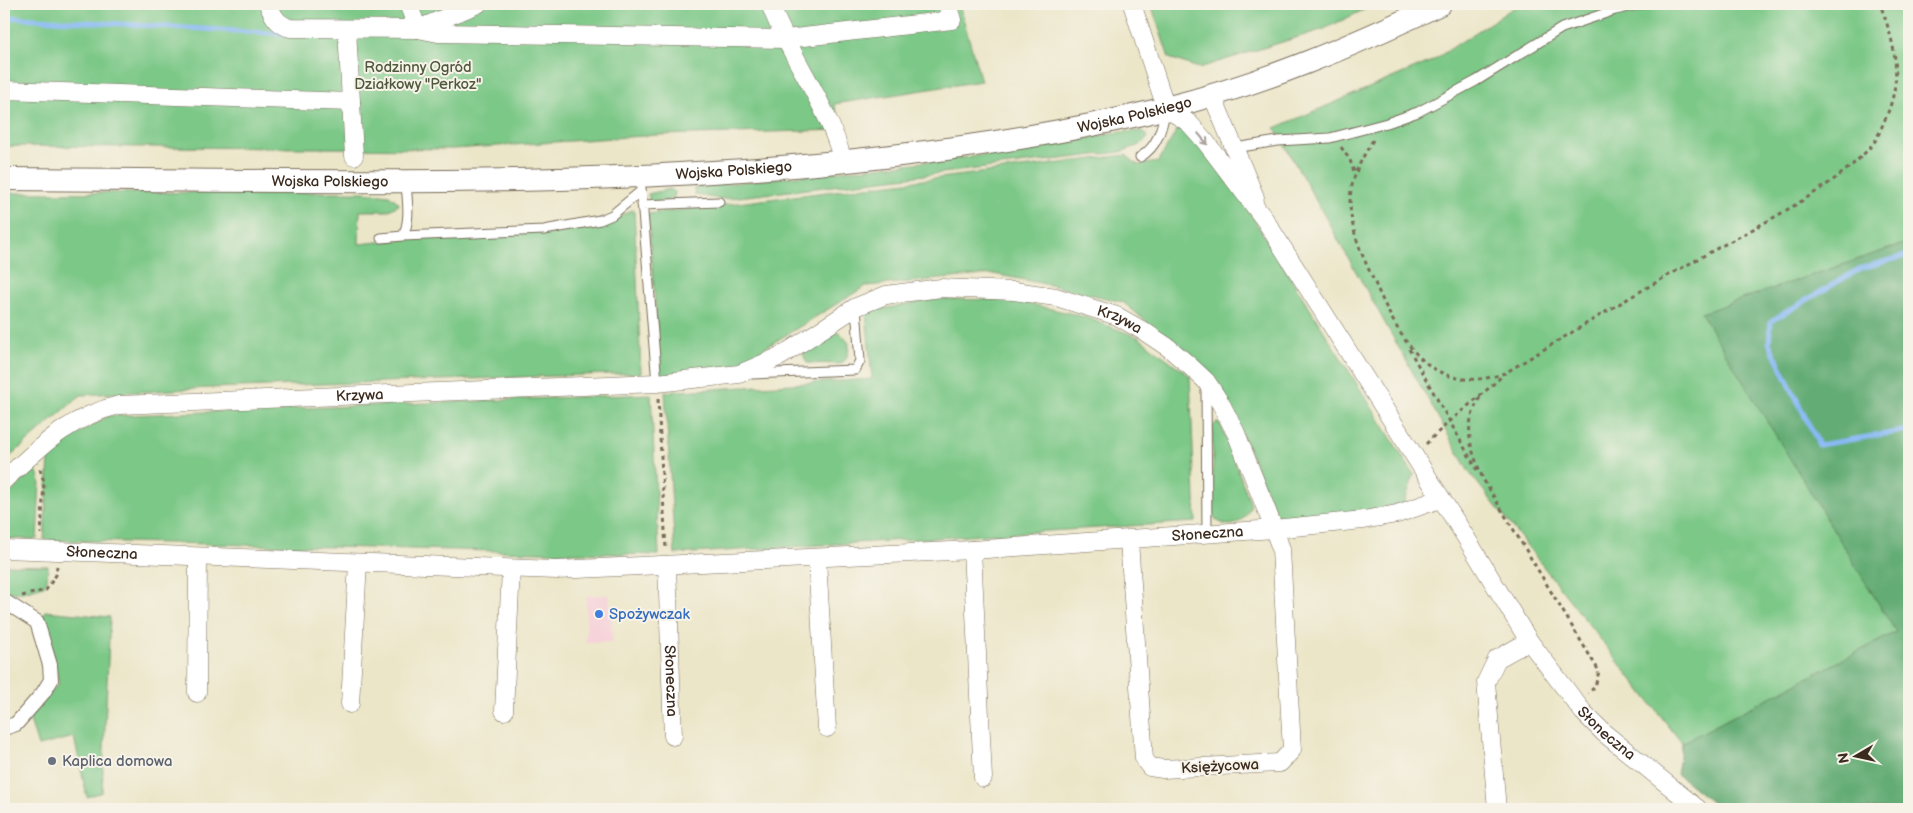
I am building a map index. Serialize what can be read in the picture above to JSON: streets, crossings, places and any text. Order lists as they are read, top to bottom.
{
  "streets": {
    "street": [
      "Wojska Polskiego",
      "Krzywa",
      "Słoneczna",
      "Księżycowa"
    ]
  },
  "crossings": [
    ["Wojska Polskiego", "Słoneczna"],
    ["Krzywa", "Słoneczna"],
    ["Krzywa", "Księżycowa"],
    ["Słoneczna", "Księżycowa"]
  ],
  "parks": ["Rodzinny Ogród Działkowy \"Perkoz\""],
  "places": ["Spożywczak", "Kaplica domowa"],
  "north": "left"
}
